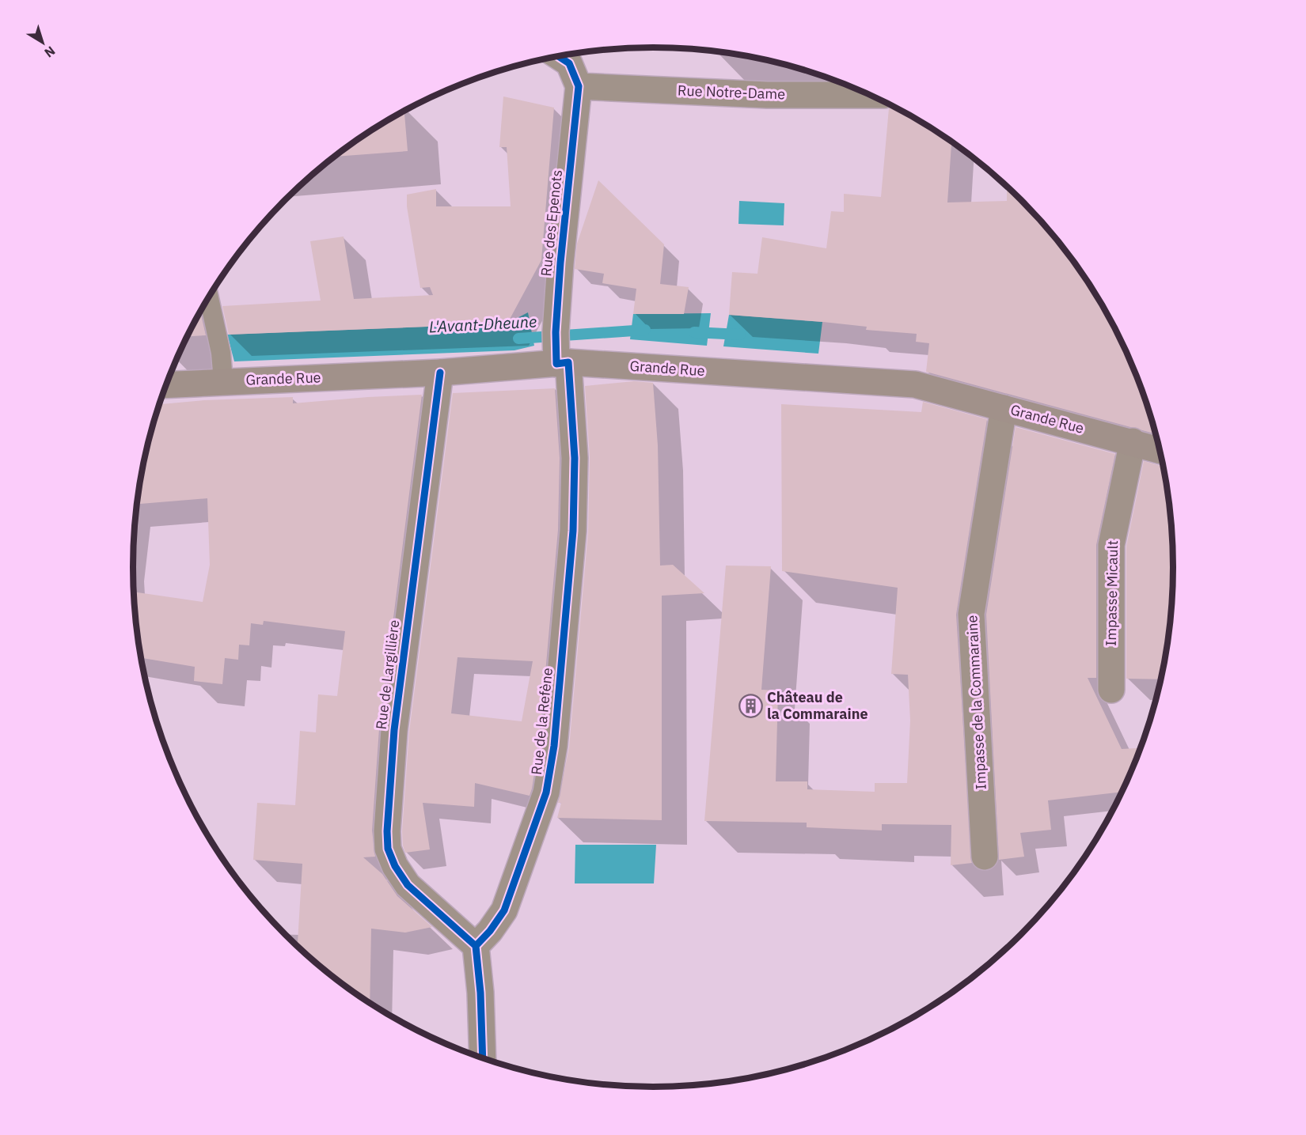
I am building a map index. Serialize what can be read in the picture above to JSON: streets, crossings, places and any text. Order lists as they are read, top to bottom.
{
  "streets": {
    "main road": ["Grande Rue"],
    "street": [
      "Rue Notre-Dame",
      "Rue des Epenots",
      "Impasse Micault",
      "Rue de Largillière",
      "Impasse de la Commaraine",
      "Rue de la Refène"
    ]
  },
  "crossings": [
    ["Rue Notre-Dame", "Rue des Epenots"],
    ["Rue des Epenots", "Grande Rue"],
    ["Rue des Epenots", "Rue de la Refène"],
    ["Grande Rue", "Impasse Micault"],
    ["Grande Rue", "Rue de Largillière"],
    ["Grande Rue", "Impasse de la Commaraine"],
    ["Grande Rue", "Rue de la Refène"],
    ["Rue de Largillière", "Rue de la Refène"]
  ],
  "water": ["L'Avant-Dheune"],
  "places": {
    "building": ["Château de la Commaraine"]
  },
  "north": "bottom right"
}
